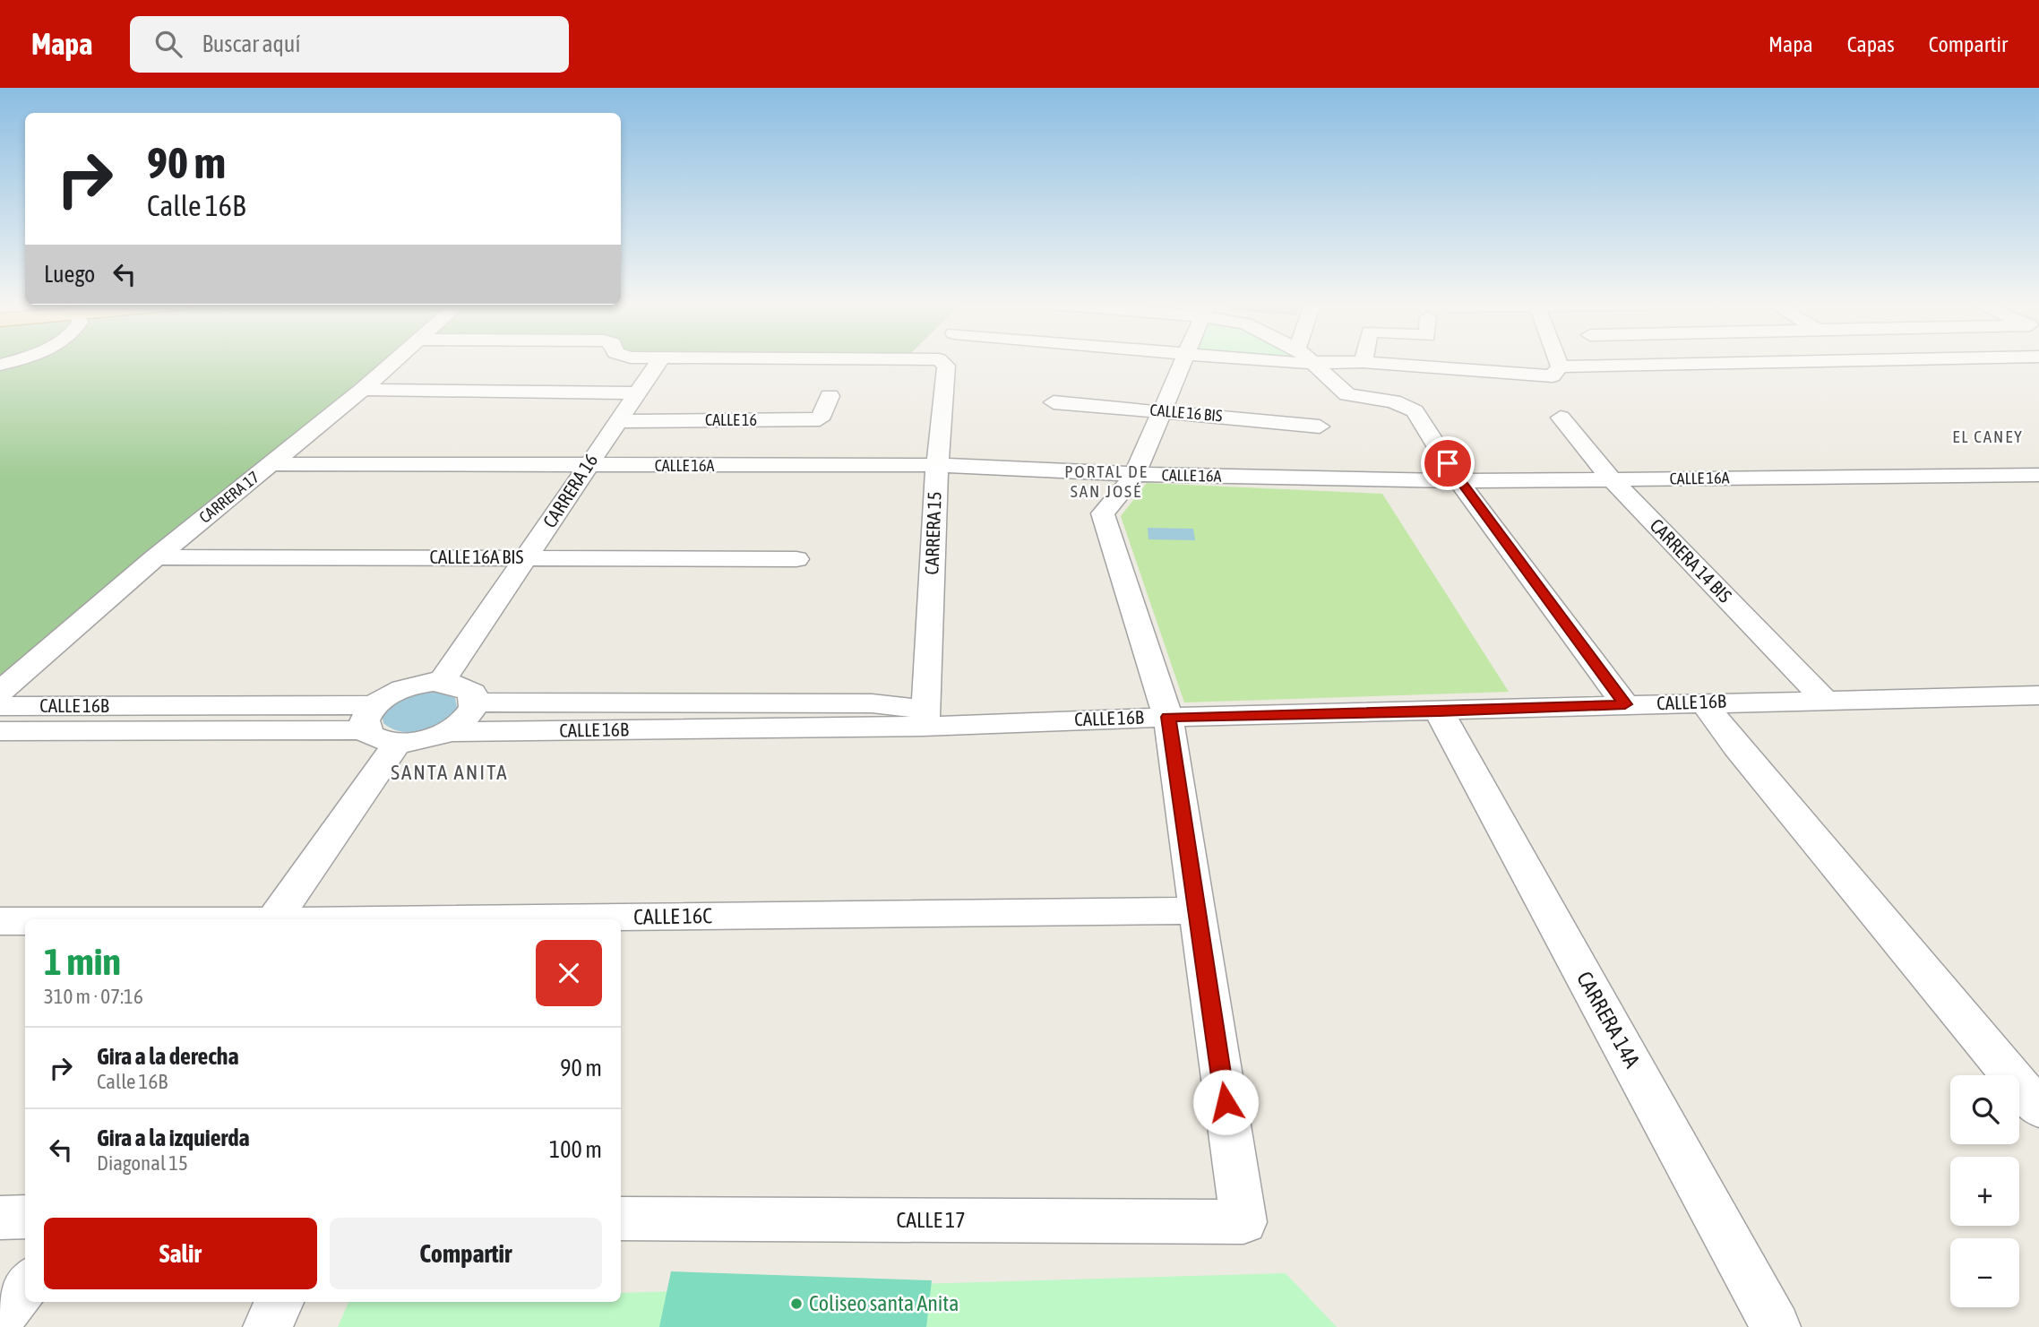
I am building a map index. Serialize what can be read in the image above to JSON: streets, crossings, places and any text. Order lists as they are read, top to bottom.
{
  "streets": {
    "street": [
      "CALLE 16 BIS",
      "CALLE 16",
      "CALLE 16A",
      "CARRERA 16",
      "CARRERA 17",
      "CARRERA 15",
      "CALLE 16A BIS",
      "CARRERA 14 BIS",
      "CALLE 16B",
      "CALLE 16C",
      "CARRERA 14A",
      "CALLE 17"
    ]
  },
  "crossings": [
    ["CALLE 16", "CARRERA 16"],
    ["CALLE 16A", "CARRERA 16"],
    ["CALLE 16A", "CARRERA 17"],
    ["CALLE 16A", "CARRERA 15"],
    ["CALLE 16A", "CARRERA 14 BIS"],
    ["CARRERA 16", "CALLE 16A BIS"],
    ["CARRERA 17", "CALLE 16A BIS"],
    ["CARRERA 15", "CALLE 16B"],
    ["CARRERA 14 BIS", "CALLE 16B"],
    ["CALLE 16B", "CARRERA 14A"],
    ["CALLE 16C", "CALLE 17"]
  ],
  "districts": ["EL CANEY", "PORTAL DE SAN JOSÉ", "SANTA ANITA"],
  "places": ["Coliseo santa Anita"],
  "page": {
    "header": "Mapa",
    "search": "Buscar aquí",
    "nav": ["Mapa", "Capas", "Compartir"],
    "turn": ["90 m", "Calle 16B"],
    "then": "Luego",
    "heading": ["1 min", "310 m · 07:16"],
    "list": [
      {
        "name": "Gira a la derecha",
        "note": "Calle 16B",
        "value": "90 m"
      },
      {
        "name": "Gira a la izquierda",
        "note": "Diagonal 15",
        "value": "100 m"
      }
    ],
    "map_buttons": ["+", "−"],
    "buttons": ["Salir", "Compartir"]
  }
}
